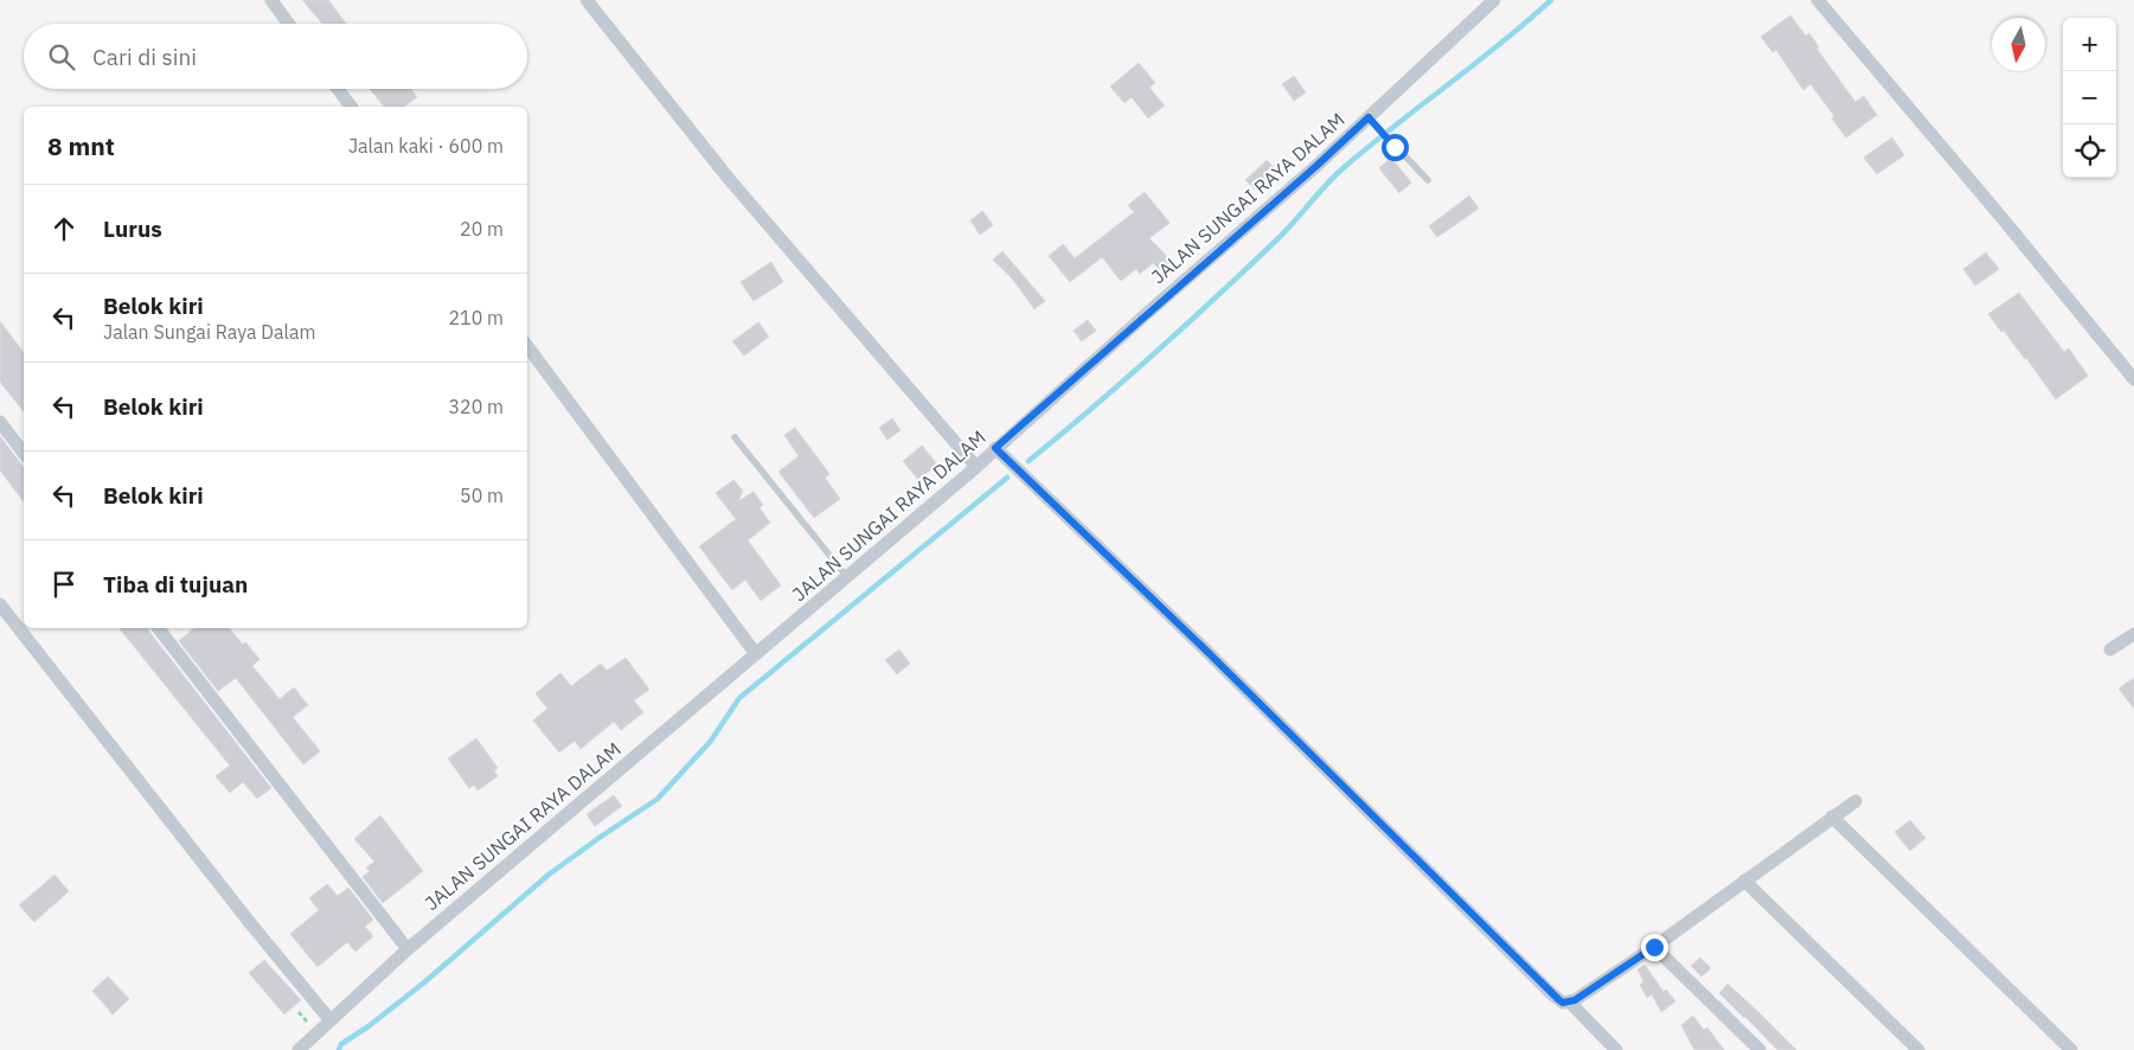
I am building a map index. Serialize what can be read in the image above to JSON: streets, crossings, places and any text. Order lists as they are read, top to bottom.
{
  "streets": {
    "street": ["JALAN SUNGAI RAYA DALAM"]
  },
  "north": "bottom",
  "page": {
    "map_buttons": ["+", "−"],
    "search": "Cari di sini",
    "heading": ["8 mnt", "Jalan kaki · 600 m"],
    "list": [
      ["Lurus", "20 m"],
      ["Belok kiri", "Jalan Sungai Raya Dalam", "210 m"],
      ["Belok kiri", "320 m"],
      ["Belok kiri", "50 m"],
      "Tiba di tujuan"
    ]
  }
}
